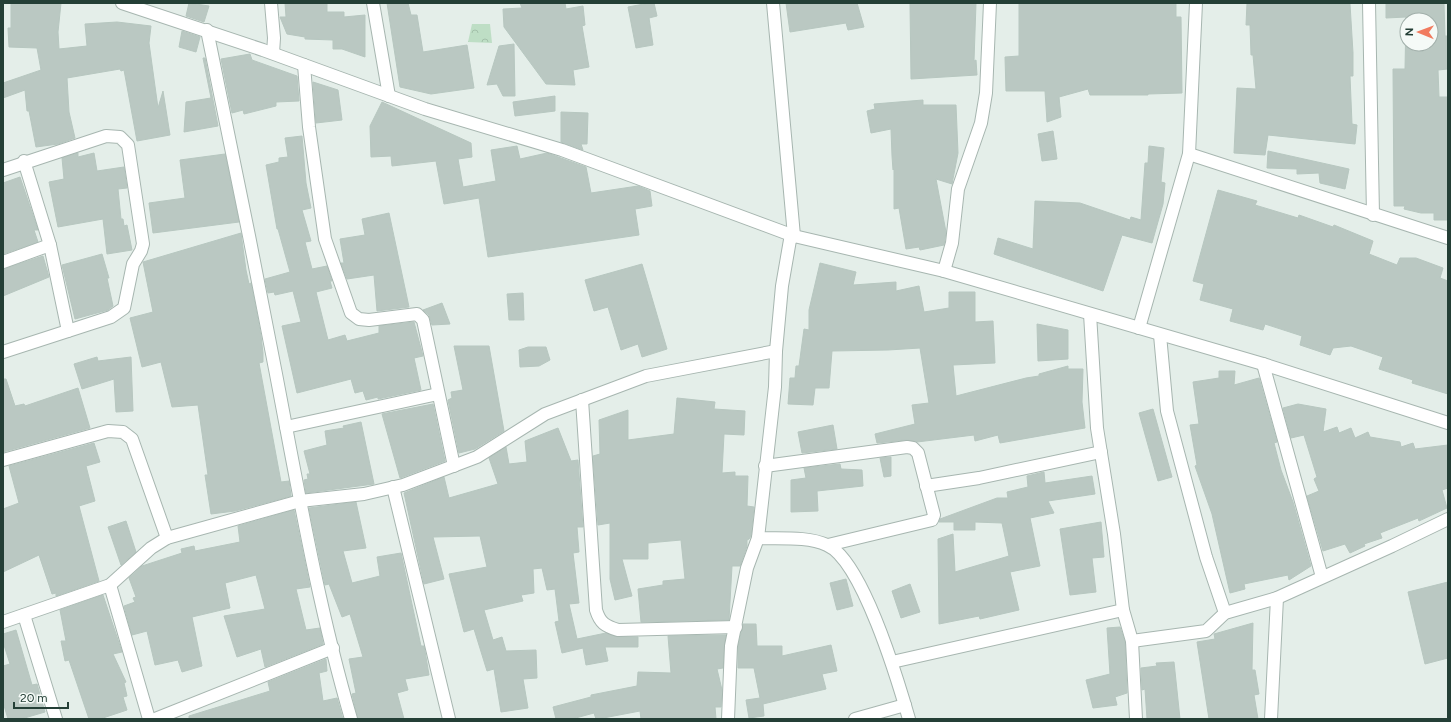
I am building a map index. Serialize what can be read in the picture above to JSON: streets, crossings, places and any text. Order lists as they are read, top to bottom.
{
  "scale_bar": "20 m",
  "north": "left"
}
